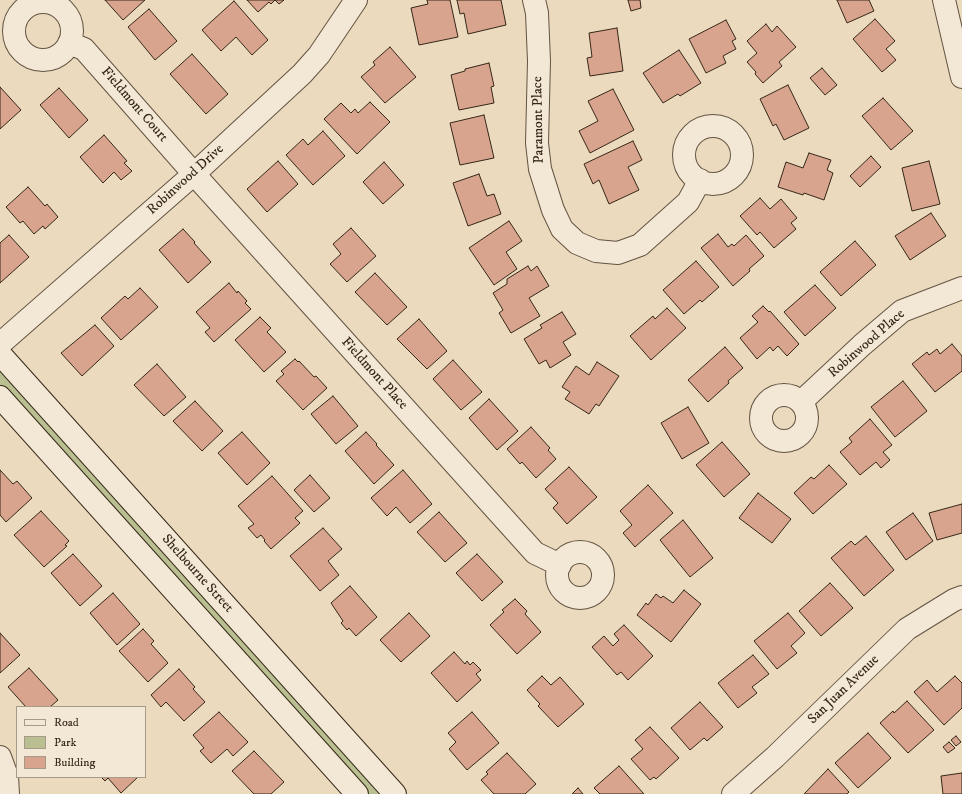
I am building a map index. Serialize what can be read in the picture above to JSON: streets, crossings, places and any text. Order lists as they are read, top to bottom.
{
  "streets": {
    "street": [
      "Fieldmont Court",
      "Paramont Place",
      "Robinwood Drive",
      "Robinwood Place",
      "Fieldmont Place",
      "Shelbourne Street",
      "San Juan Avenue"
    ]
  },
  "crossings": [
    ["Fieldmont Court", "Robinwood Drive"],
    ["Fieldmont Court", "Fieldmont Place"],
    ["Robinwood Drive", "Fieldmont Place"]
  ],
  "legend": ["Road", "Park", "Building"]
}
